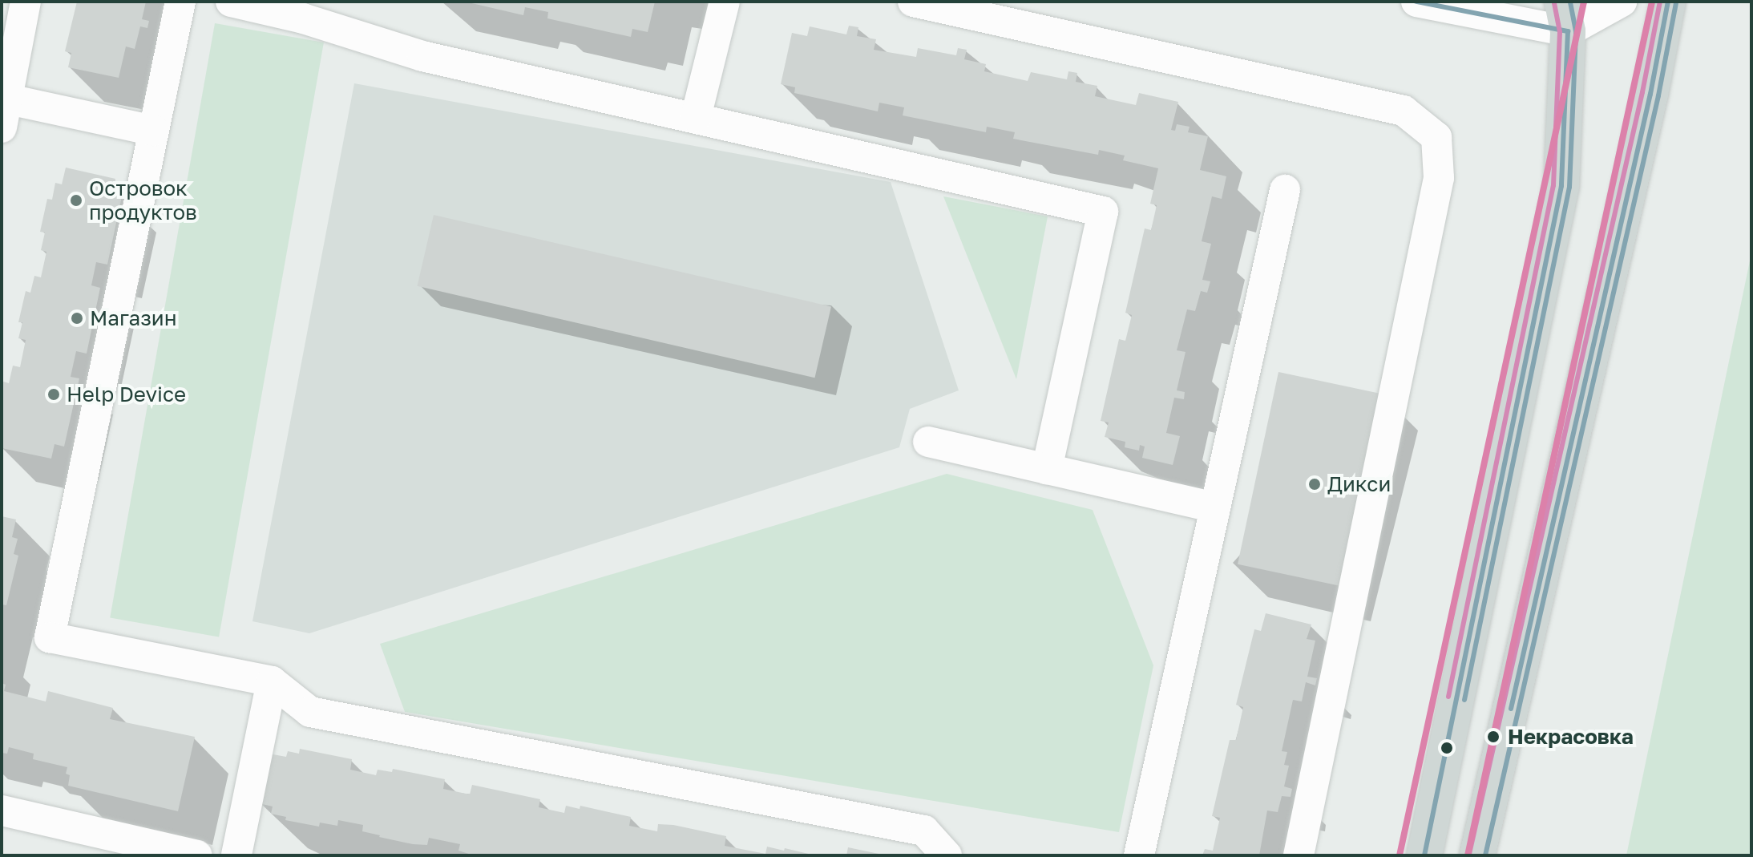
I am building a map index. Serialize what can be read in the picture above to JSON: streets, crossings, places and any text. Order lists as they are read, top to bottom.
{
  "places": [
    "Островок продуктов",
    "Магазин",
    "Help Device",
    "Дикси",
    "Некрасовка"
  ]
}
